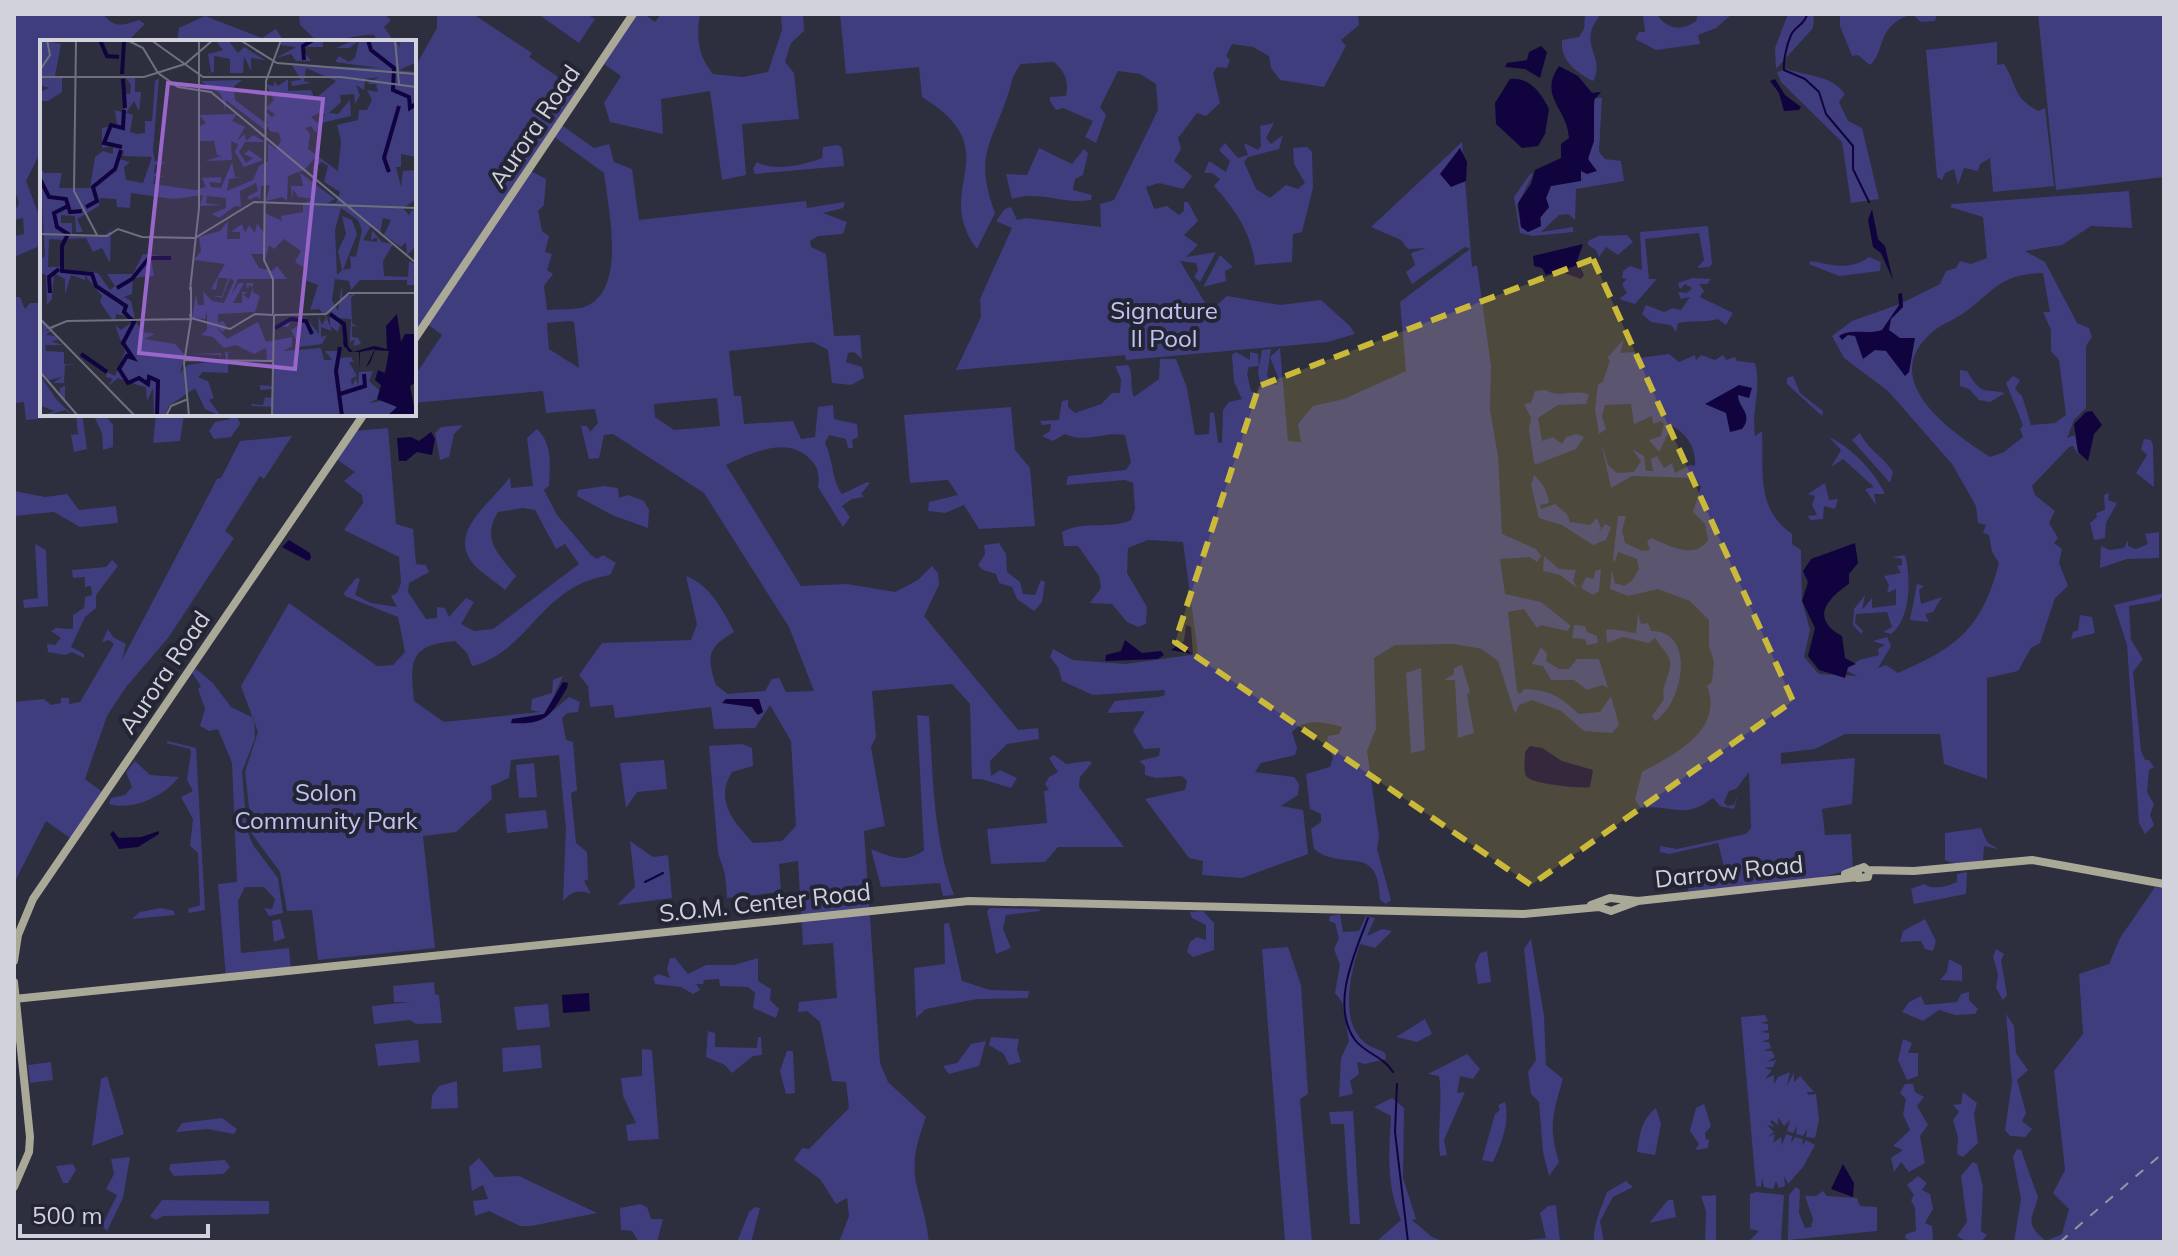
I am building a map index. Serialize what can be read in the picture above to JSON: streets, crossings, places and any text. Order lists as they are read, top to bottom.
{
  "streets": {
    "main road": ["Aurora Road", "Darrow Road", "S.O.M. Center Road"]
  },
  "crossings": [
    ["Darrow Road", "S.O.M. Center Road"]
  ],
  "parks": ["Signature II Pool", "Solon Community Park"],
  "scale_bar": "500 m"
}
